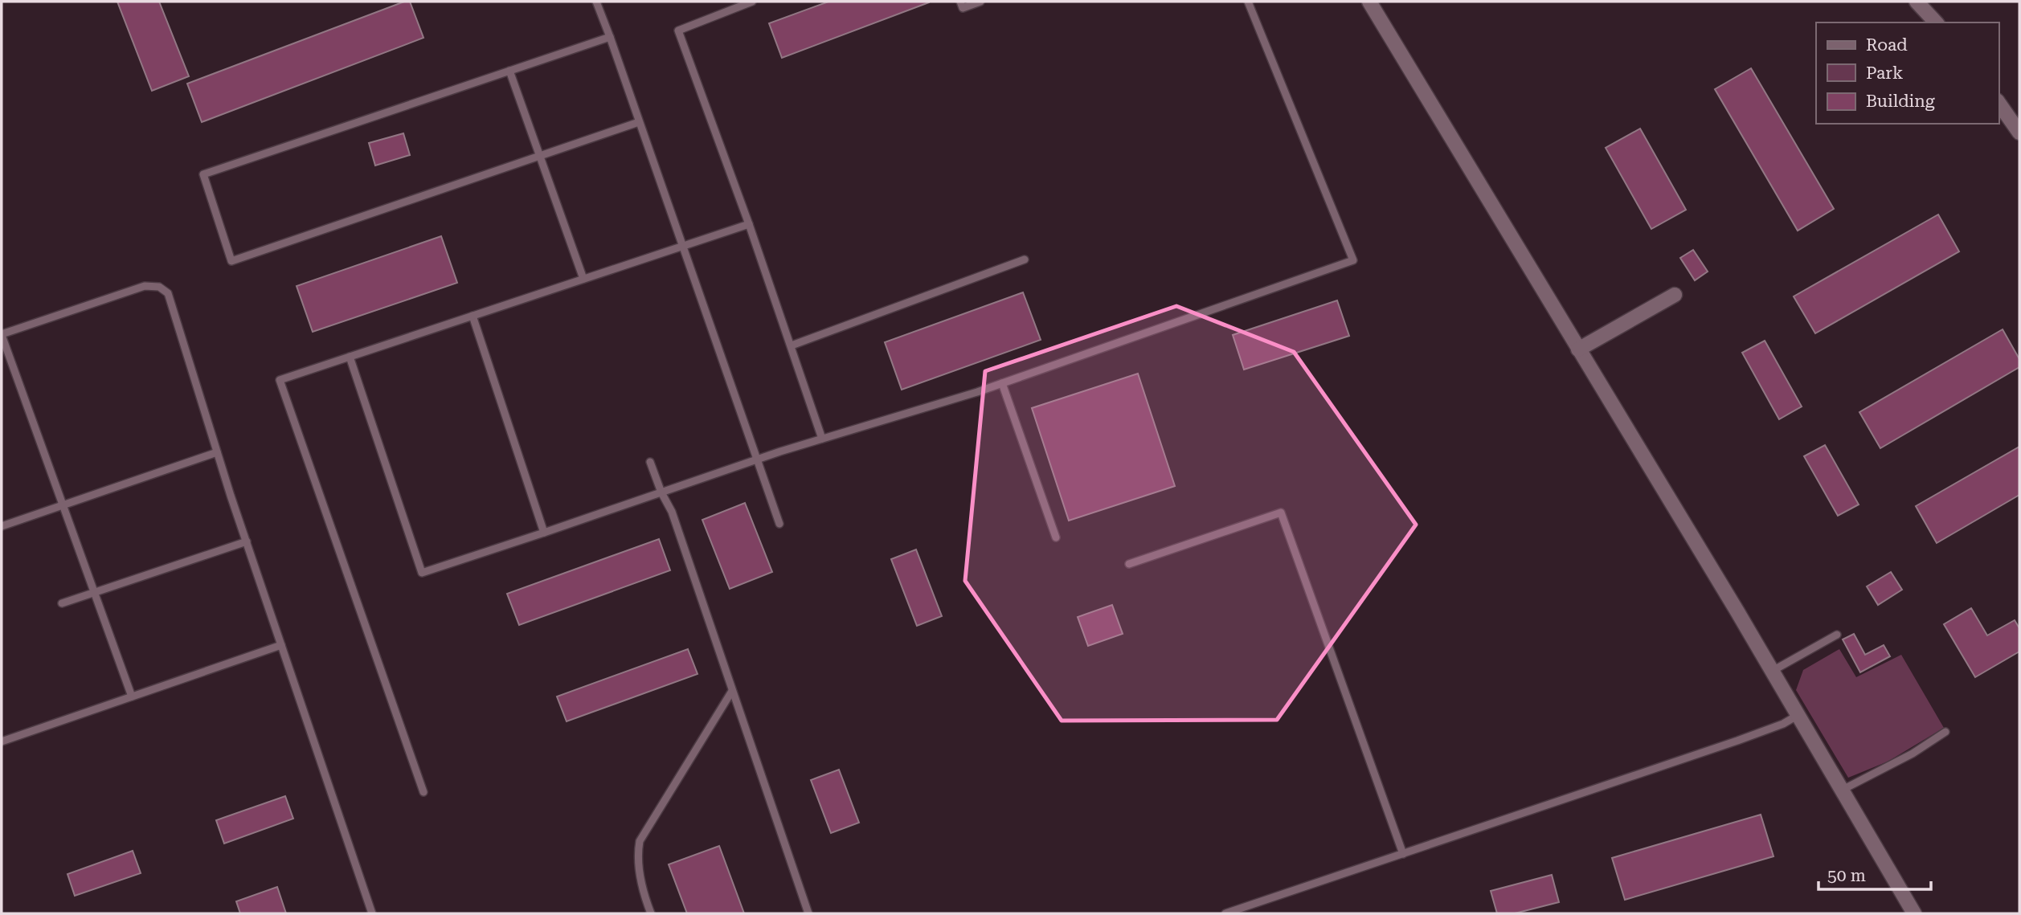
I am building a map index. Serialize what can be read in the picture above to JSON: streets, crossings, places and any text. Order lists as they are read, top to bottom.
{
  "legend": ["Road", "Park", "Building"],
  "scale_bar": "50 m"
}
